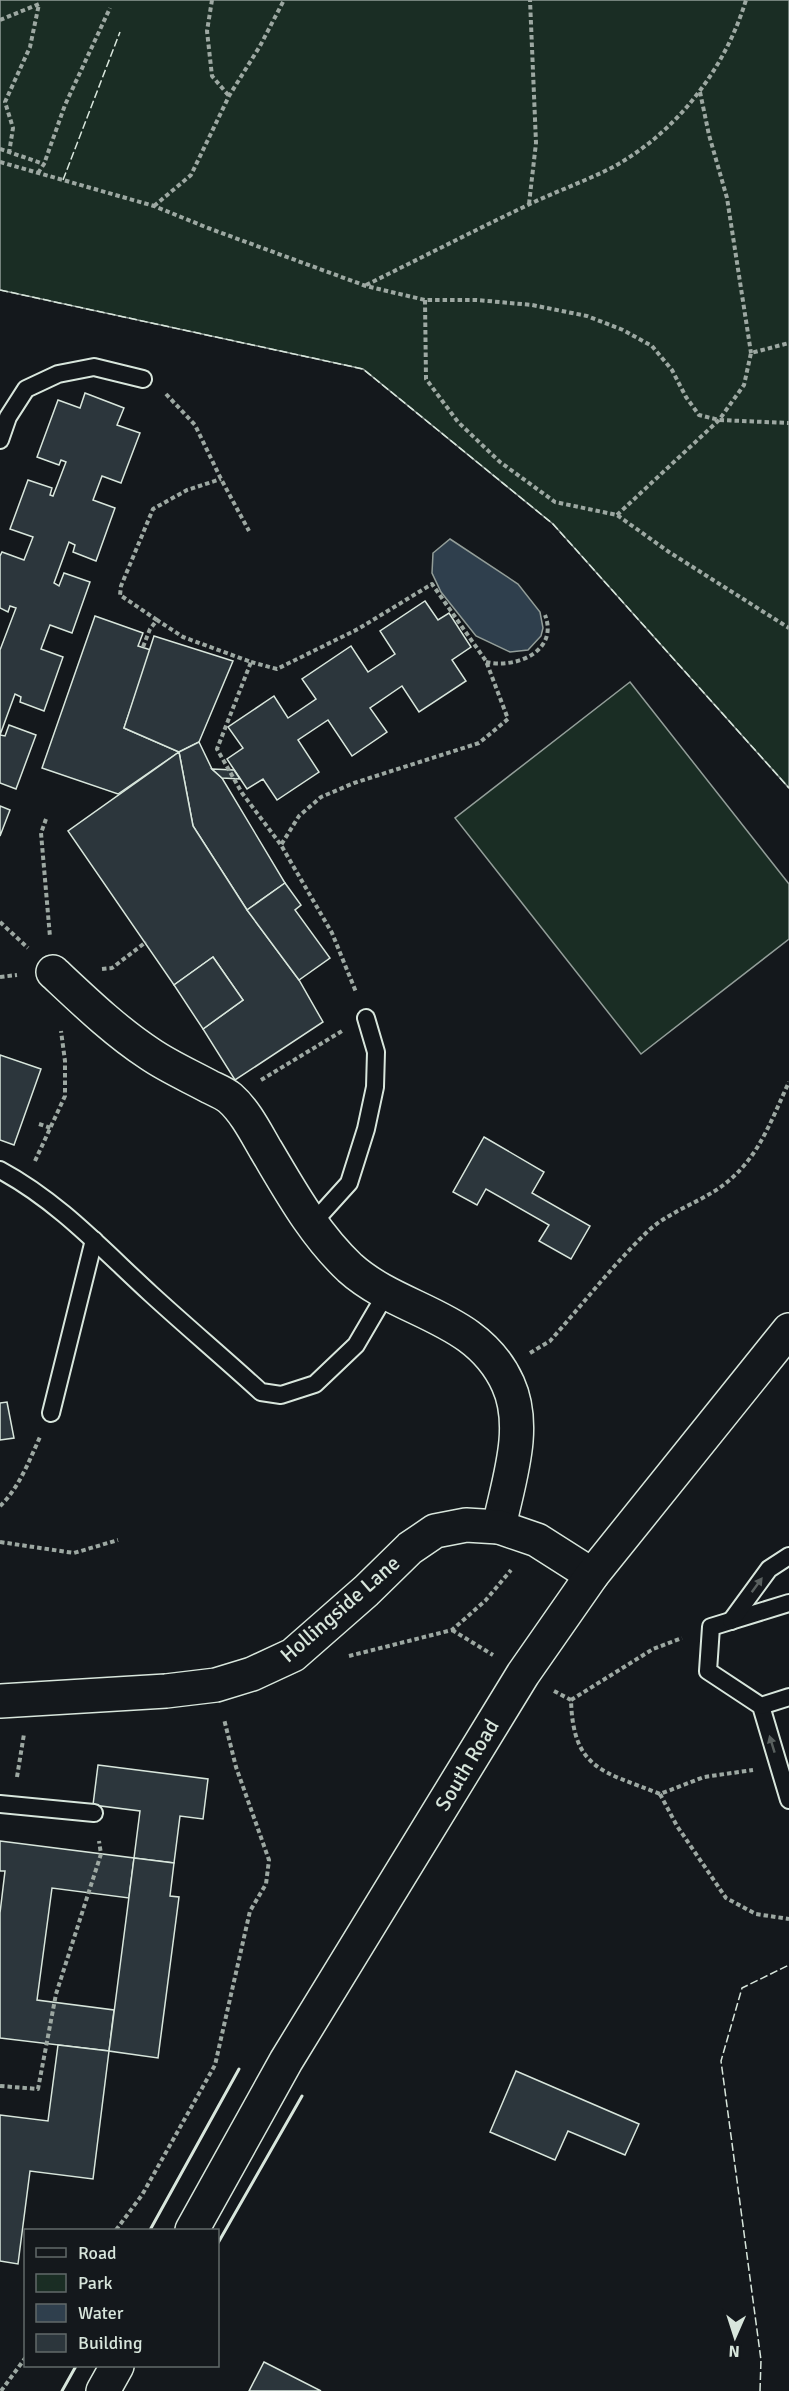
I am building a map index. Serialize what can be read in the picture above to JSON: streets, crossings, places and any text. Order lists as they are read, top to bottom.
{
  "streets": {
    "street": ["Hollingside Lane", "South Road"]
  },
  "crossings": [
    ["Hollingside Lane", "South Road"]
  ],
  "legend": [
    "Road",
    "Park",
    "Water",
    "Building"
  ],
  "north": "bottom"
}
